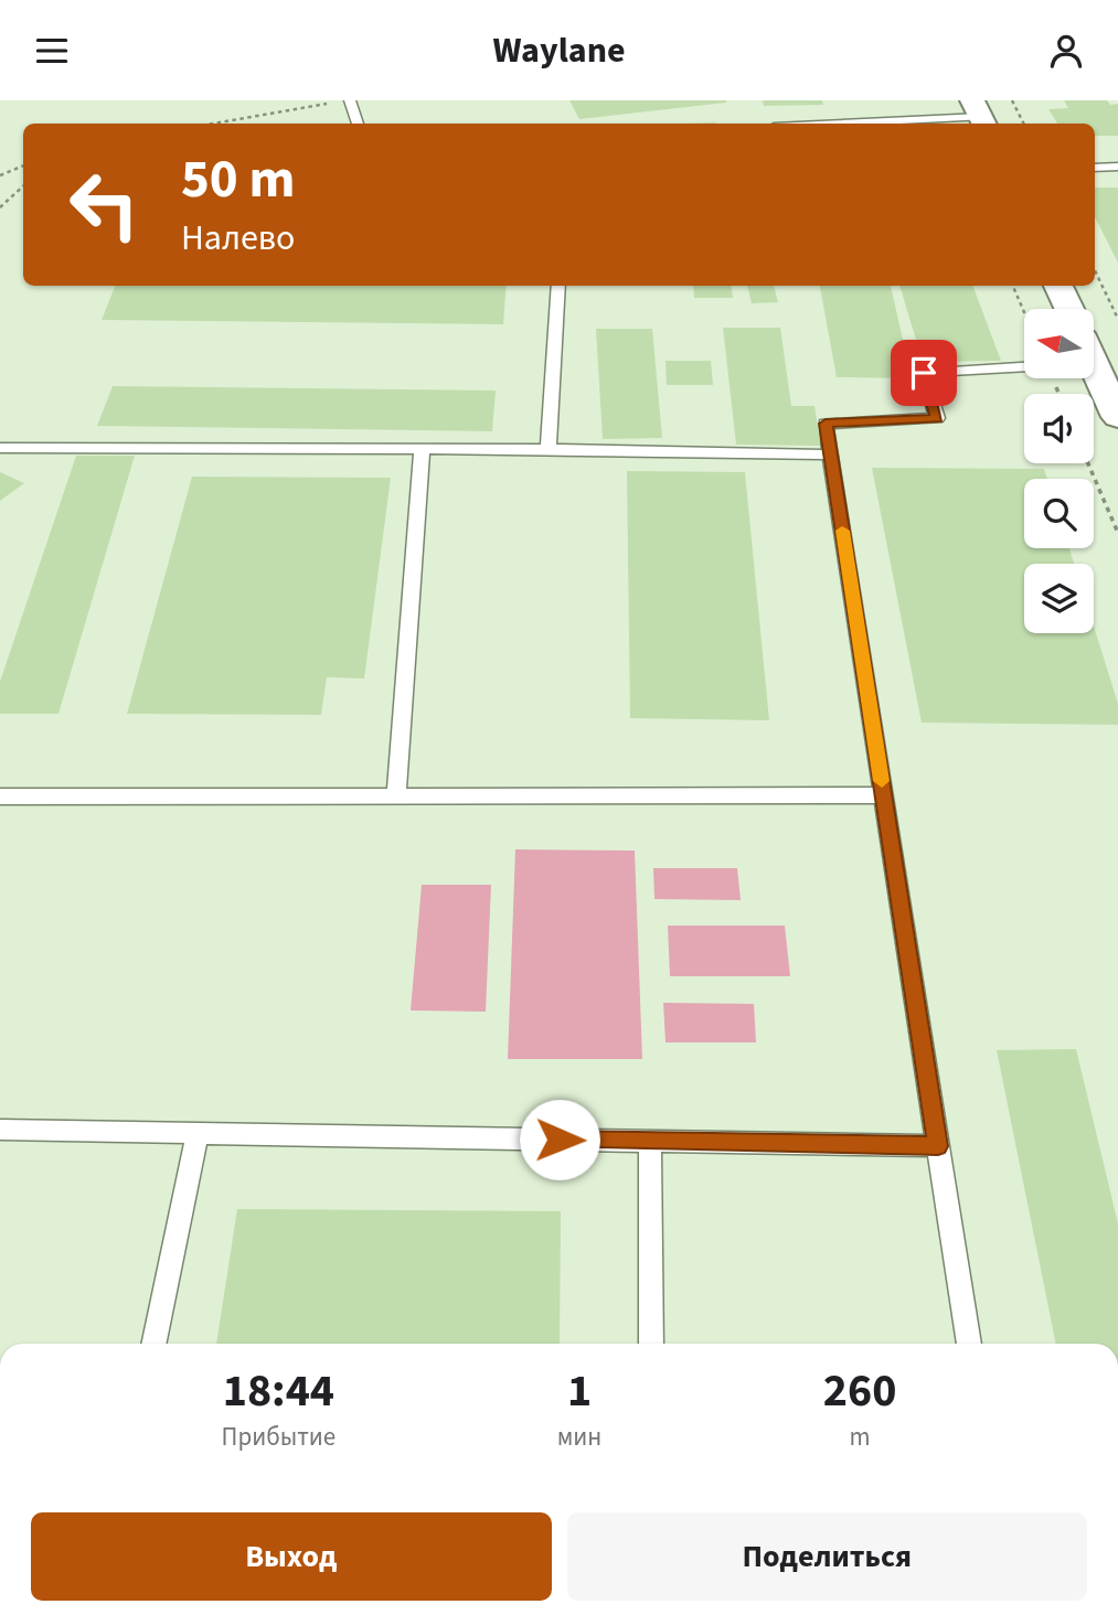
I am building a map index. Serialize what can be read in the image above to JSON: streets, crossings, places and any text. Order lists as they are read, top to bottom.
{
  "north": "left",
  "page": {
    "header": "Waylane",
    "turn": ["50 m", "Налево"],
    "eta": [
      "18:44",
      "Прибытие",
      "1",
      "мин",
      "260",
      "m"
    ],
    "buttons": ["Выход", "Поделиться"]
  }
}
